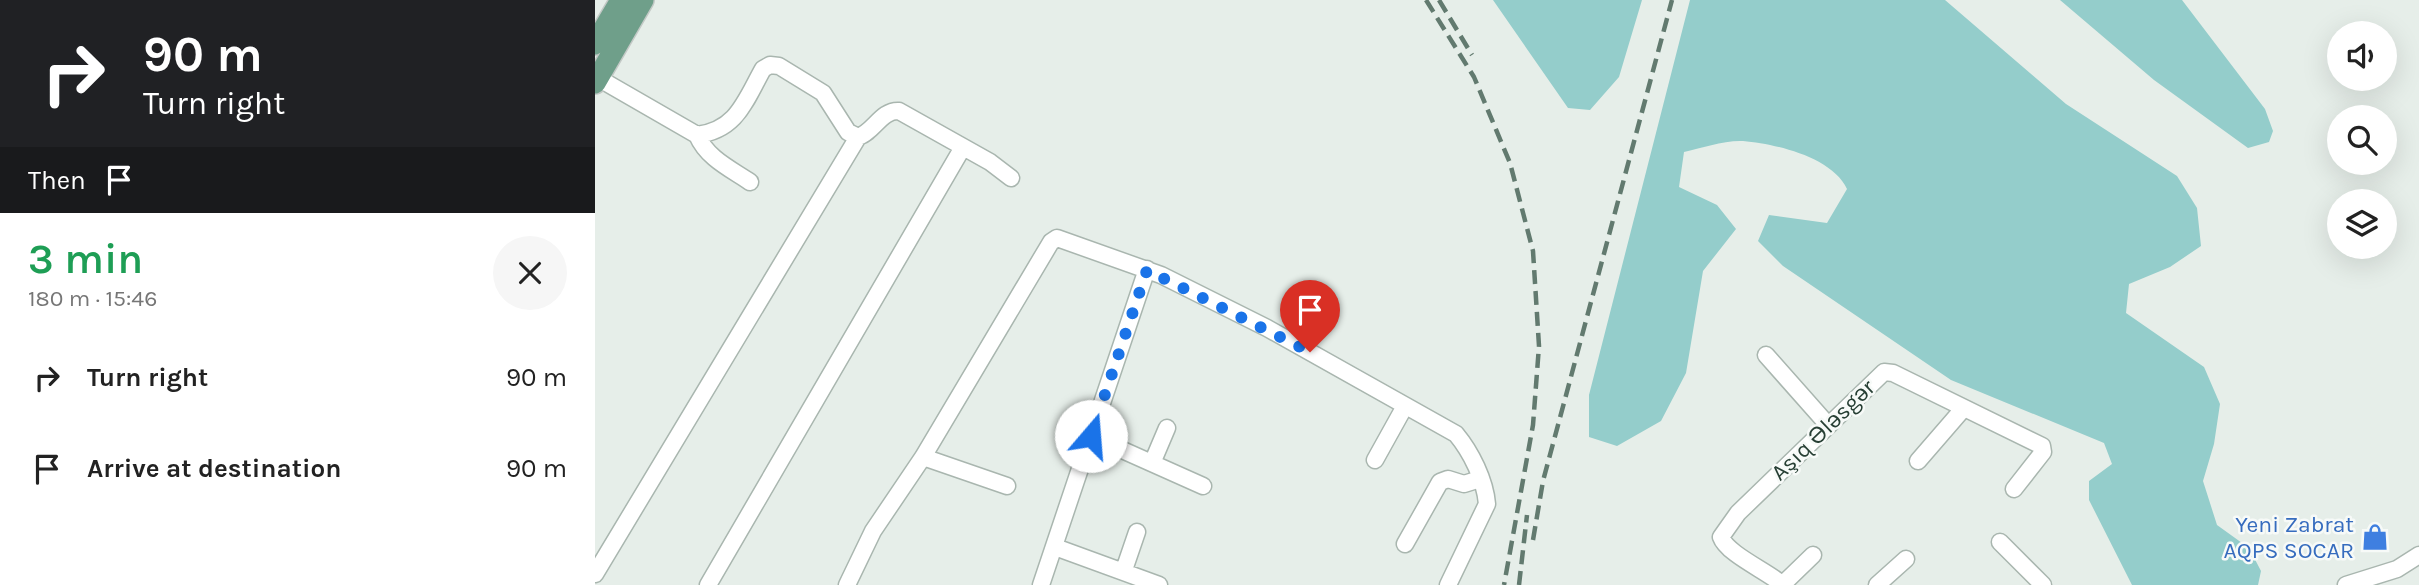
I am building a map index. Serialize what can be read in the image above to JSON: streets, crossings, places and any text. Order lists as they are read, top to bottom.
{
  "streets": {
    "street": ["Aşıq Ələsgər"]
  },
  "places": {
    "shop": ["Yeni Zabrat AQPS SOCAR"]
  },
  "page": {
    "turn": ["90 m", "Turn right"],
    "then": "Then",
    "heading": ["3 min", "180 m · 15:46"],
    "list": [
      {
        "name": "Turn right",
        "value": "90 m"
      },
      {
        "name": "Arrive at destination",
        "value": "90 m"
      }
    ]
  }
}
